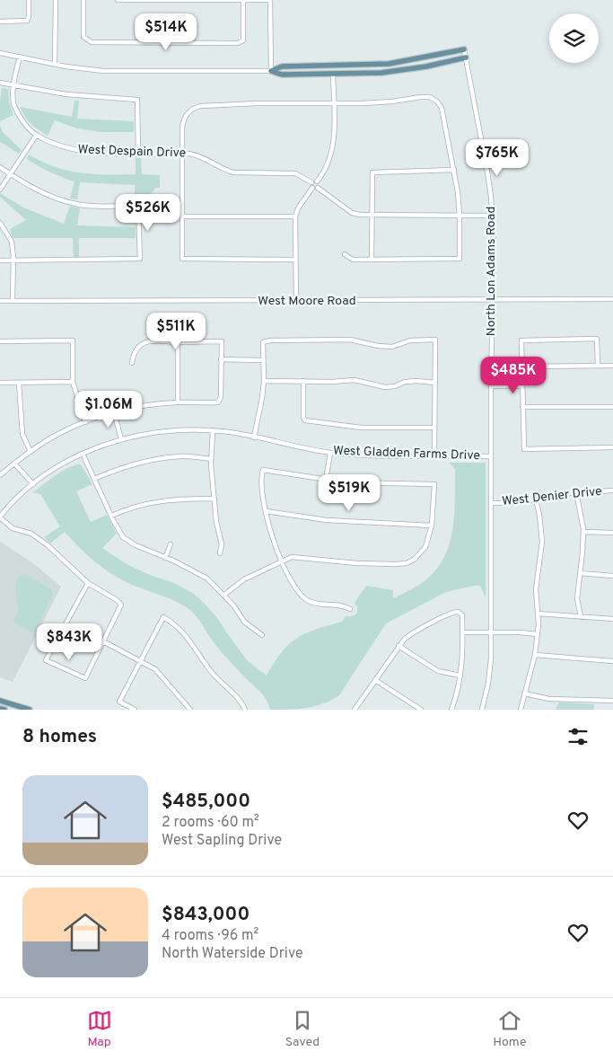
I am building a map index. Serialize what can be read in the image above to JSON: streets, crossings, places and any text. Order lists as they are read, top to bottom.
{
  "streets": {
    "street": [
      "West Despain Drive",
      "North Lon Adams Road",
      "West Moore Road",
      "West Gladden Farms Drive",
      "West Denier Drive"
    ]
  },
  "crossings": [
    ["North Lon Adams Road", "West Moore Road"],
    ["North Lon Adams Road", "West Gladden Farms Drive"],
    ["North Lon Adams Road", "West Denier Drive"]
  ],
  "page": {
    "price": [
      "$514K",
      "$765K",
      "$526K",
      "$511K",
      "$485K",
      "$1.06M",
      "$519K",
      "$843K"
    ],
    "heading": "8 homes",
    "list": [
      {
        "name": "$485,000",
        "note": "2 rooms · 60 m² · West Sapling Drive"
      },
      {
        "name": "$843,000",
        "note": "4 rooms · 96 m² · North Waterside Drive"
      }
    ],
    "tabs": ["Map", "Saved", "Home"]
  }
}
